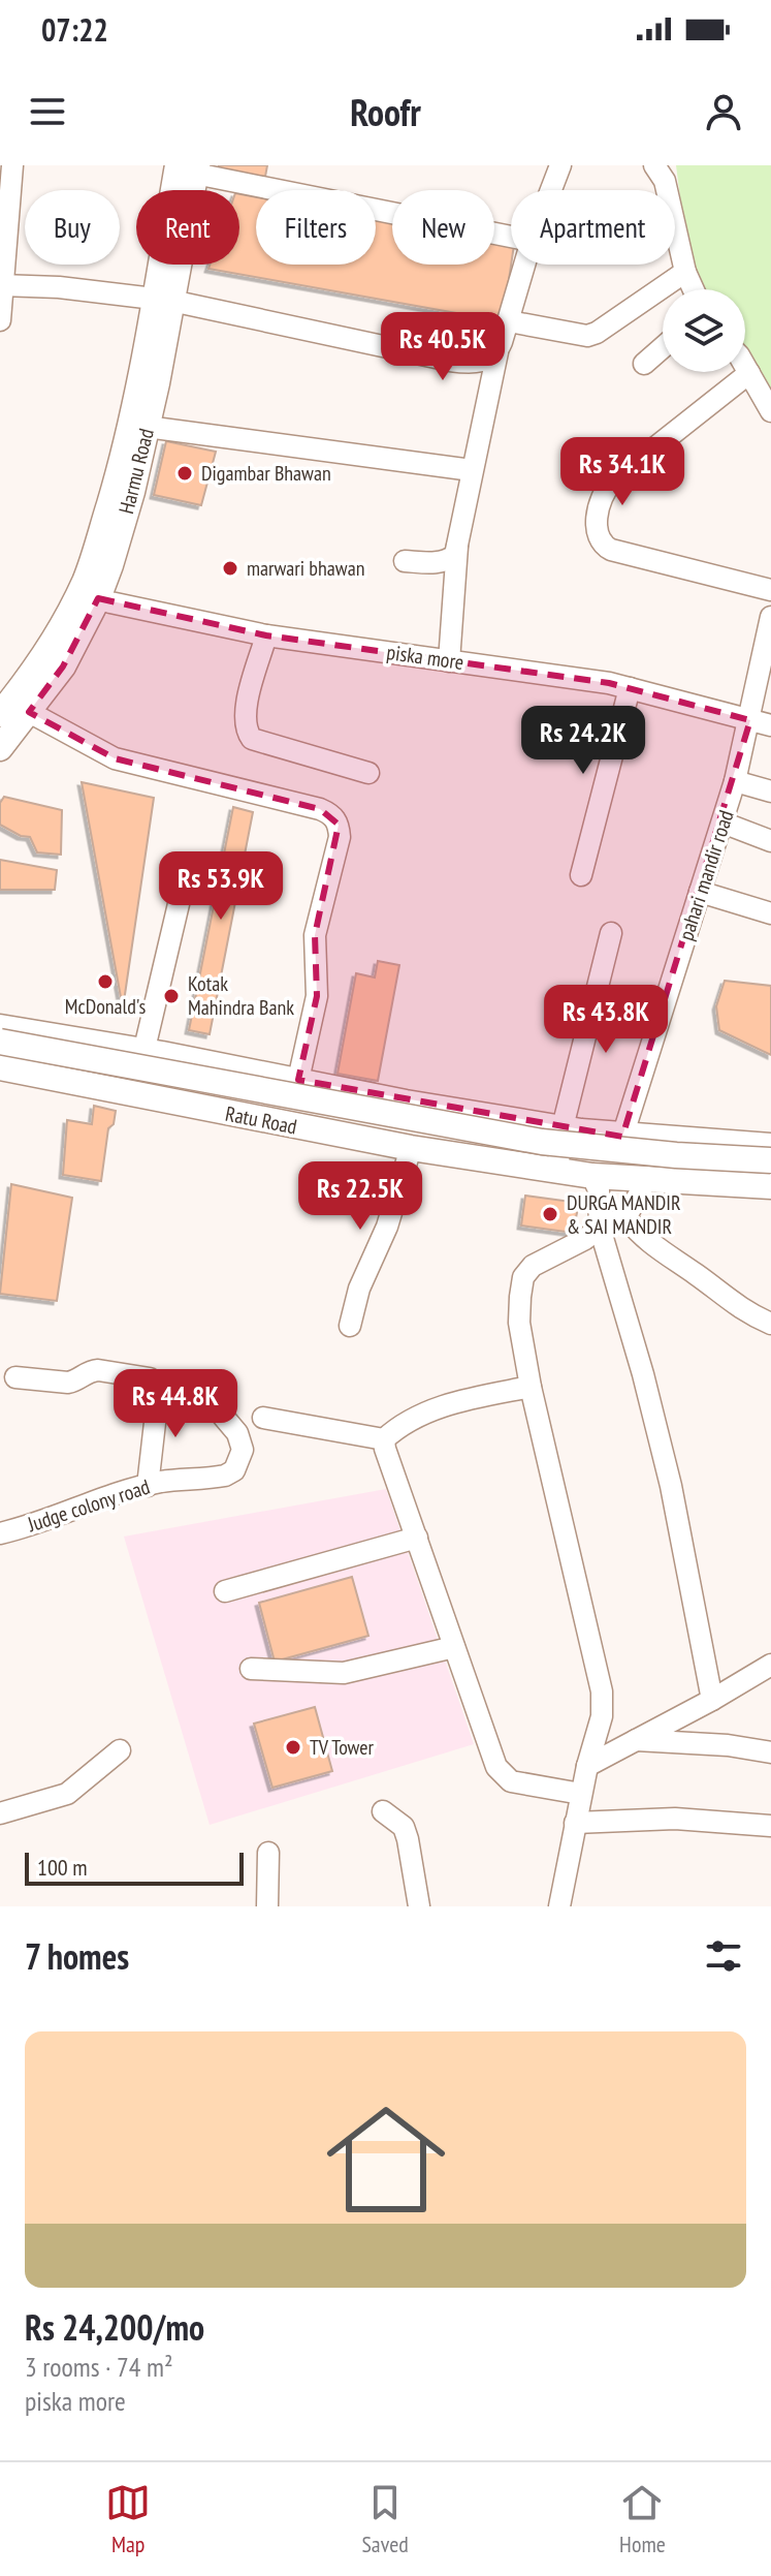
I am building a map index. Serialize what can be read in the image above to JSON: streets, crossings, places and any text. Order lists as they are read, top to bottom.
{
  "streets": {
    "main road": ["Harmu Road", "Ratu Road"],
    "street": ["piska more", "pahari mandir road", "Judge colony road"]
  },
  "crossings": [
    ["Harmu Road", "piska more"],
    ["piska more", "pahari mandir road"],
    ["pahari mandir road", "Ratu Road"]
  ],
  "places": [
    "Digambar Bhawan",
    "marwari bhawan",
    "McDonald's",
    "Kotak Mahindra Bank",
    "DURGA MANDIR & SAI MANDIR",
    "TV Tower"
  ],
  "scale_bar": "100 m",
  "page": {
    "status": "07:22",
    "header": "Roofr",
    "chip": [
      "Buy",
      "Rent",
      "Filters",
      "New",
      "Apartment"
    ],
    "price": [
      "Rs 40.5K",
      "Rs 34.1K",
      "Rs 24.2K",
      "Rs 53.9K",
      "Rs 43.8K",
      "Rs 22.5K",
      "Rs 44.8K"
    ],
    "scale": "100 m",
    "heading": "7 homes",
    "list": [
      {
        "name": "Rs 24,200/mo",
        "note": "3 rooms · 74 m² · piska more"
      }
    ],
    "tabs": ["Map", "Saved", "Home"]
  }
}
